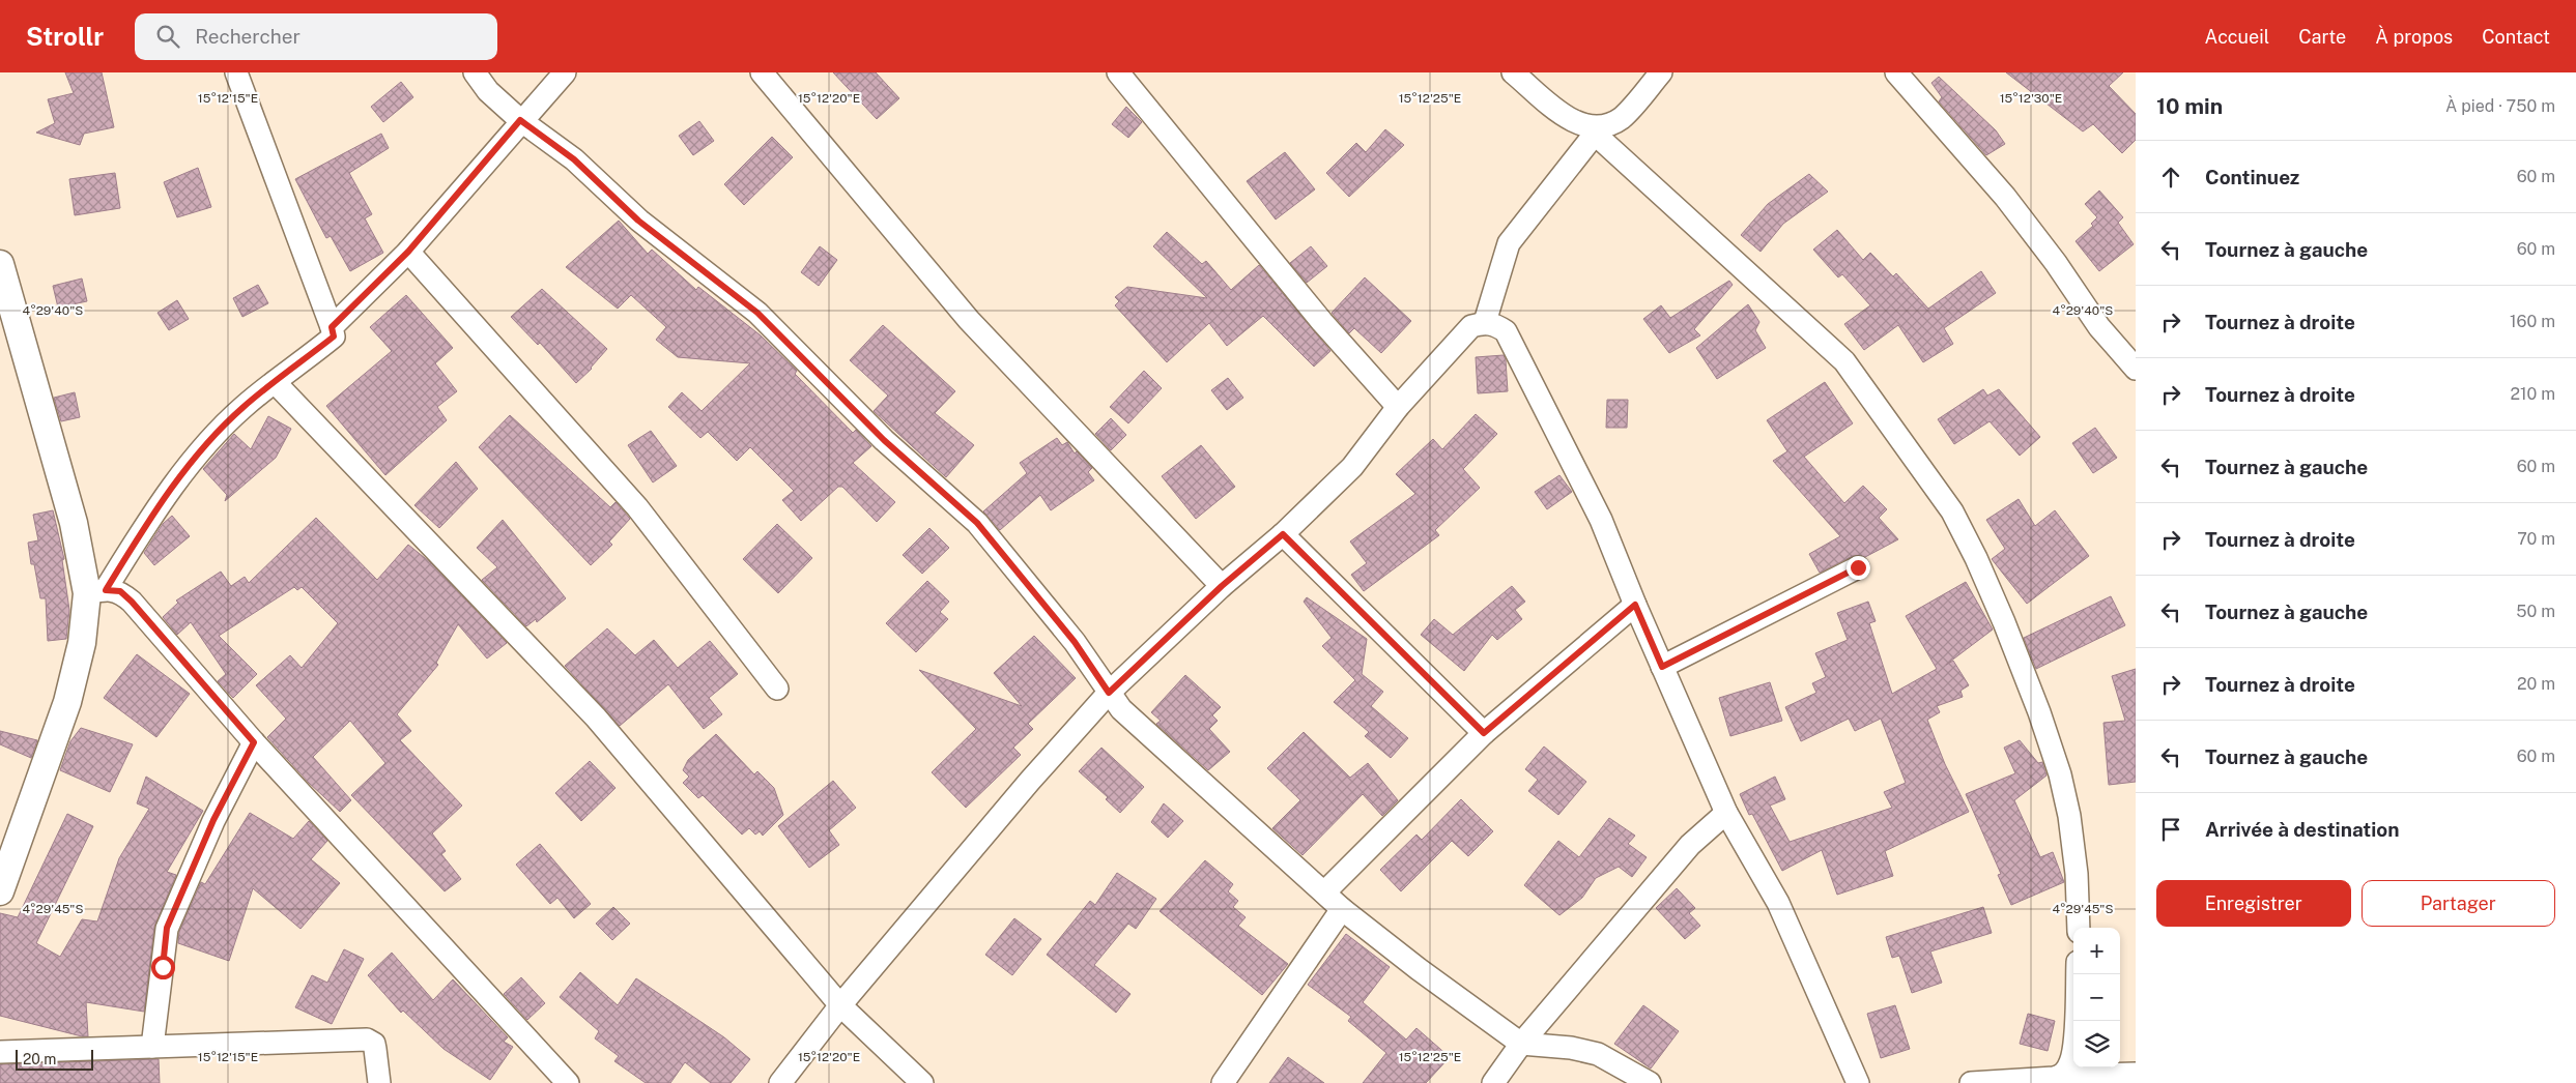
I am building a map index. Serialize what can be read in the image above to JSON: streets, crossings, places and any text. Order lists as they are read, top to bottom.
{
  "scale_bar": "20 m",
  "page": {
    "header": "Strollr",
    "search": "Rechercher",
    "nav": [
      "Accueil",
      "Carte",
      "À propos",
      "Contact"
    ],
    "heading": ["10 min", "À pied · 750 m"],
    "list": [
      ["Continuez", "60 m"],
      ["Tournez à gauche", "60 m"],
      ["Tournez à droite", "160 m"],
      ["Tournez à droite", "210 m"],
      ["Tournez à gauche", "60 m"],
      ["Tournez à droite", "70 m"],
      ["Tournez à gauche", "50 m"],
      ["Tournez à droite", "20 m"],
      ["Tournez à gauche", "60 m"],
      "Arrivée à destination"
    ],
    "buttons": ["Enregistrer", "Partager"],
    "map_buttons": ["+", "−"],
    "scale": "20 m"
  },
  "coordinates": [
    "15°12'15\"E",
    "15°12'20\"E",
    "15°12'25\"E",
    "15°12'30\"E",
    "4°29'40\"S",
    "4°29'45\"S"
  ]
}
